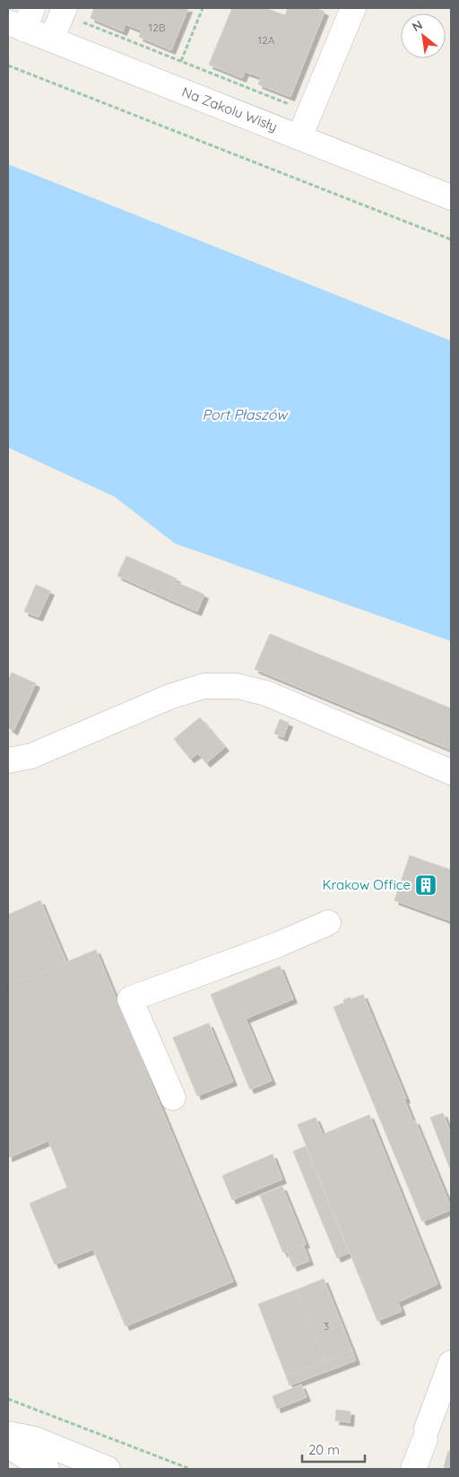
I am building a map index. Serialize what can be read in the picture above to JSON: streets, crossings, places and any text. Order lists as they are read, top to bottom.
{
  "streets": {
    "street": ["Na Zakolu Wisły"]
  },
  "water": ["Port Płaszów"],
  "places": {
    "building": ["Krakow Office"]
  },
  "house_numbers": ["12B", "12A", "3"],
  "scale_bar": "20 m",
  "north": "top left"
}
